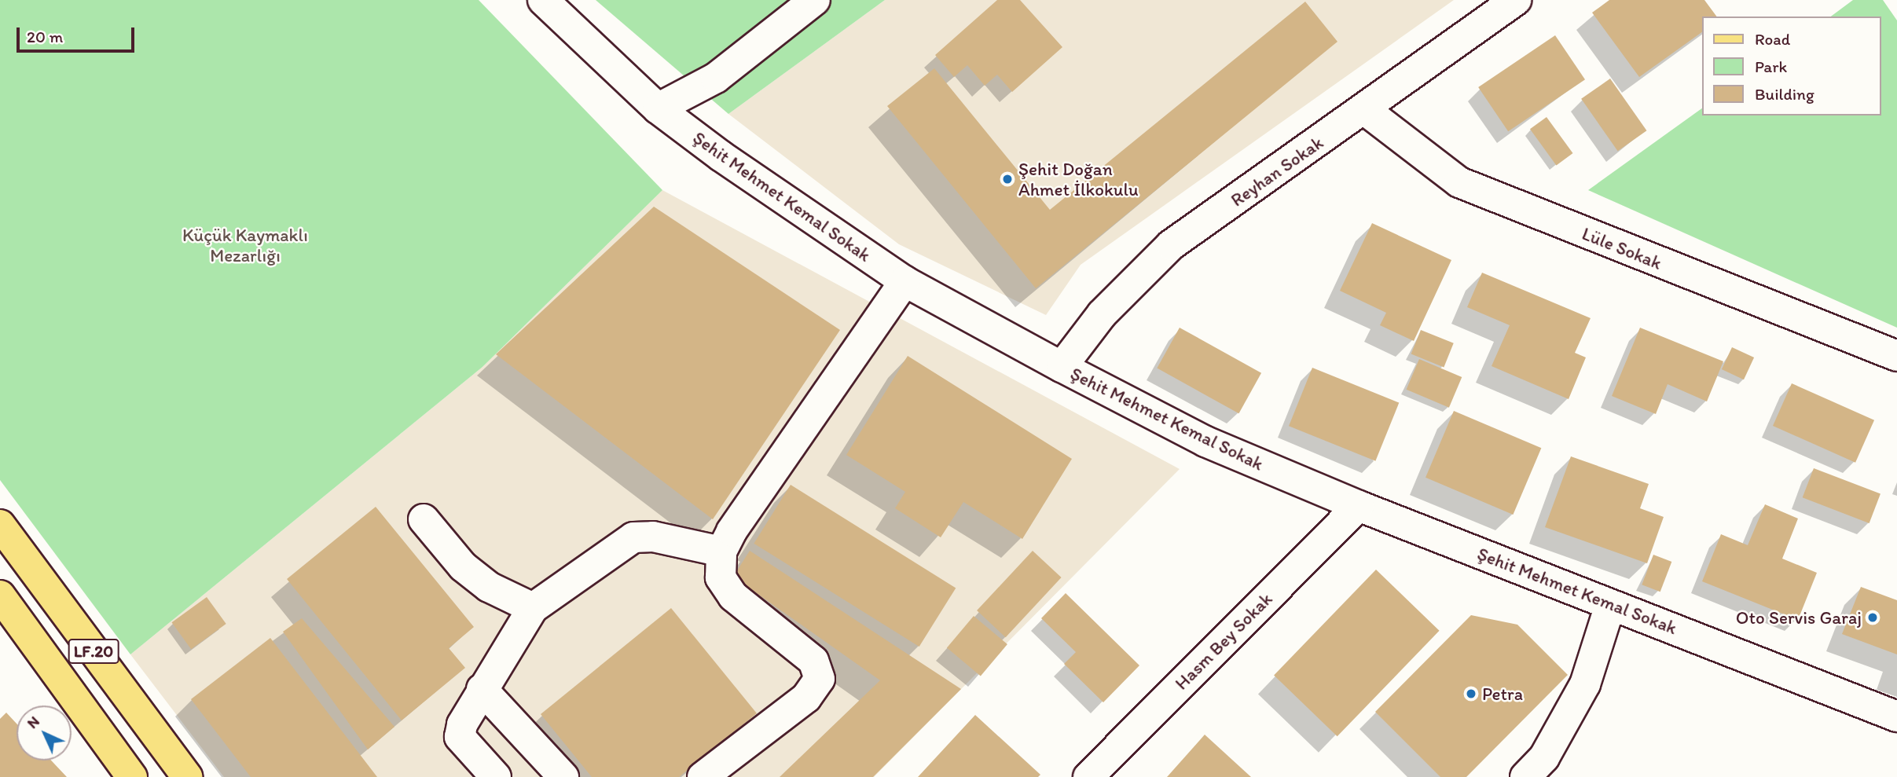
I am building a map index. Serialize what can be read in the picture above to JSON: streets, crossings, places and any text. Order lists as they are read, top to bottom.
{
  "streets": {
    "main road": ["LF.20"],
    "street": [
      "Reyhan Sokak",
      "Şehit Mehmet Kemal Sokak",
      "Lüle Sokak",
      "Hasm Bey Sokak"
    ]
  },
  "crossings": [
    ["Reyhan Sokak", "Şehit Mehmet Kemal Sokak"],
    ["Reyhan Sokak", "Lüle Sokak"],
    ["Şehit Mehmet Kemal Sokak", "Hasm Bey Sokak"]
  ],
  "parks": ["Küçük Kaymaklı Mezarlığı"],
  "places": ["Şehit Doğan Ahmet İlkokulu", "Oto Servis Garaj", "Petra"],
  "legend": ["Road", "Park", "Building"],
  "scale_bar": "20 m",
  "north": "top left"
}
